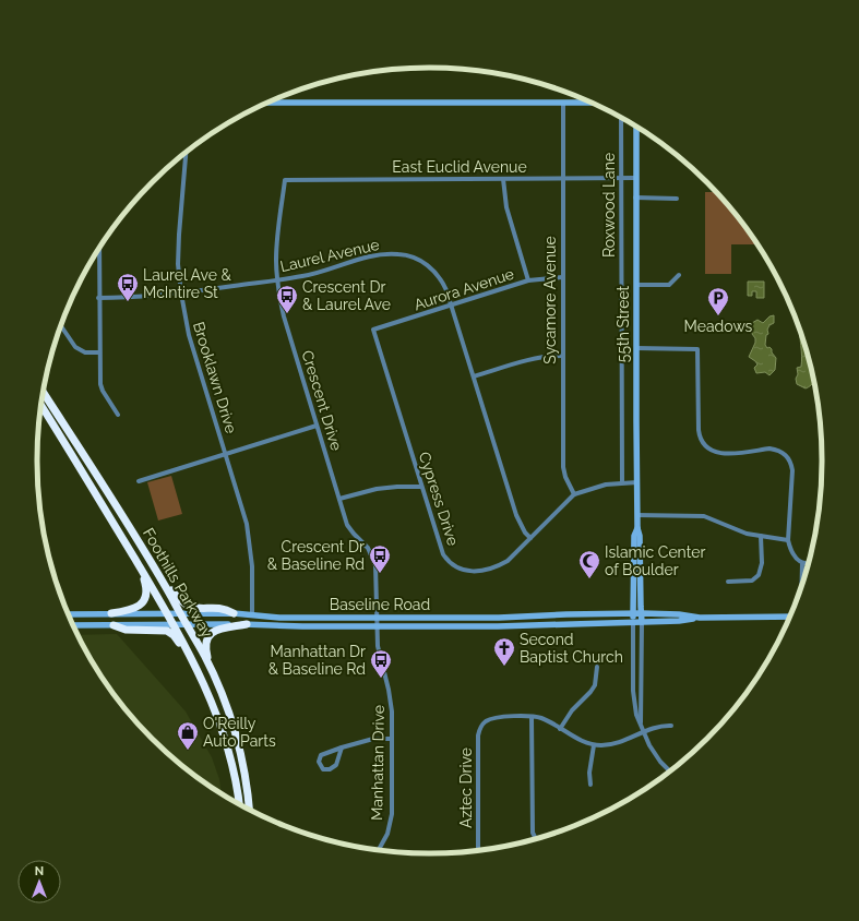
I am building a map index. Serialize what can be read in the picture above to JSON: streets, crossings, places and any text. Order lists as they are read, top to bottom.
{
  "streets": {
    "highway": ["Foothills Parkway"],
    "main road": ["55th Street", "Baseline Road"],
    "street": [
      "East Euclid Avenue",
      "Roxwood Lane",
      "Laurel Avenue",
      "Aurora Avenue",
      "Sycamore Avenue",
      "Brooklawn Drive",
      "Crescent Drive",
      "Cypress Drive",
      "Manhattan Drive",
      "Aztec Drive"
    ]
  },
  "crossings": [
    ["East Euclid Avenue", "Roxwood Lane"],
    ["East Euclid Avenue", "Sycamore Avenue"],
    ["East Euclid Avenue", "55th Street"],
    ["East Euclid Avenue", "Crescent Drive"],
    ["Roxwood Lane", "Cypress Drive"],
    ["Laurel Avenue", "Aurora Avenue"],
    ["Laurel Avenue", "Brooklawn Drive"],
    ["Laurel Avenue", "Crescent Drive"],
    ["Laurel Avenue", "Cypress Drive"],
    ["Aurora Avenue", "Sycamore Avenue"],
    ["Aurora Avenue", "Cypress Drive"],
    ["Sycamore Avenue", "Cypress Drive"],
    ["55th Street", "Cypress Drive"],
    ["55th Street", "Baseline Road"],
    ["Brooklawn Drive", "Baseline Road"],
    ["Crescent Drive", "Baseline Road"],
    ["Crescent Drive", "Manhattan Drive"],
    ["Foothills Parkway", "Baseline Road"],
    ["Baseline Road", "Manhattan Drive"]
  ],
  "places": {
    "bus stop": [
      "Laurel Ave & McIntire St",
      "Crescent Dr & Laurel Ave",
      "Crescent Dr & Baseline Rd",
      "Manhattan Dr & Baseline Rd"
    ],
    "parking": ["Meadows"],
    "mosque": ["Islamic Center of Boulder"],
    "church": ["Second Baptist Church"],
    "shop": ["O'Reilly Auto Parts"]
  },
  "north": "top"
}
